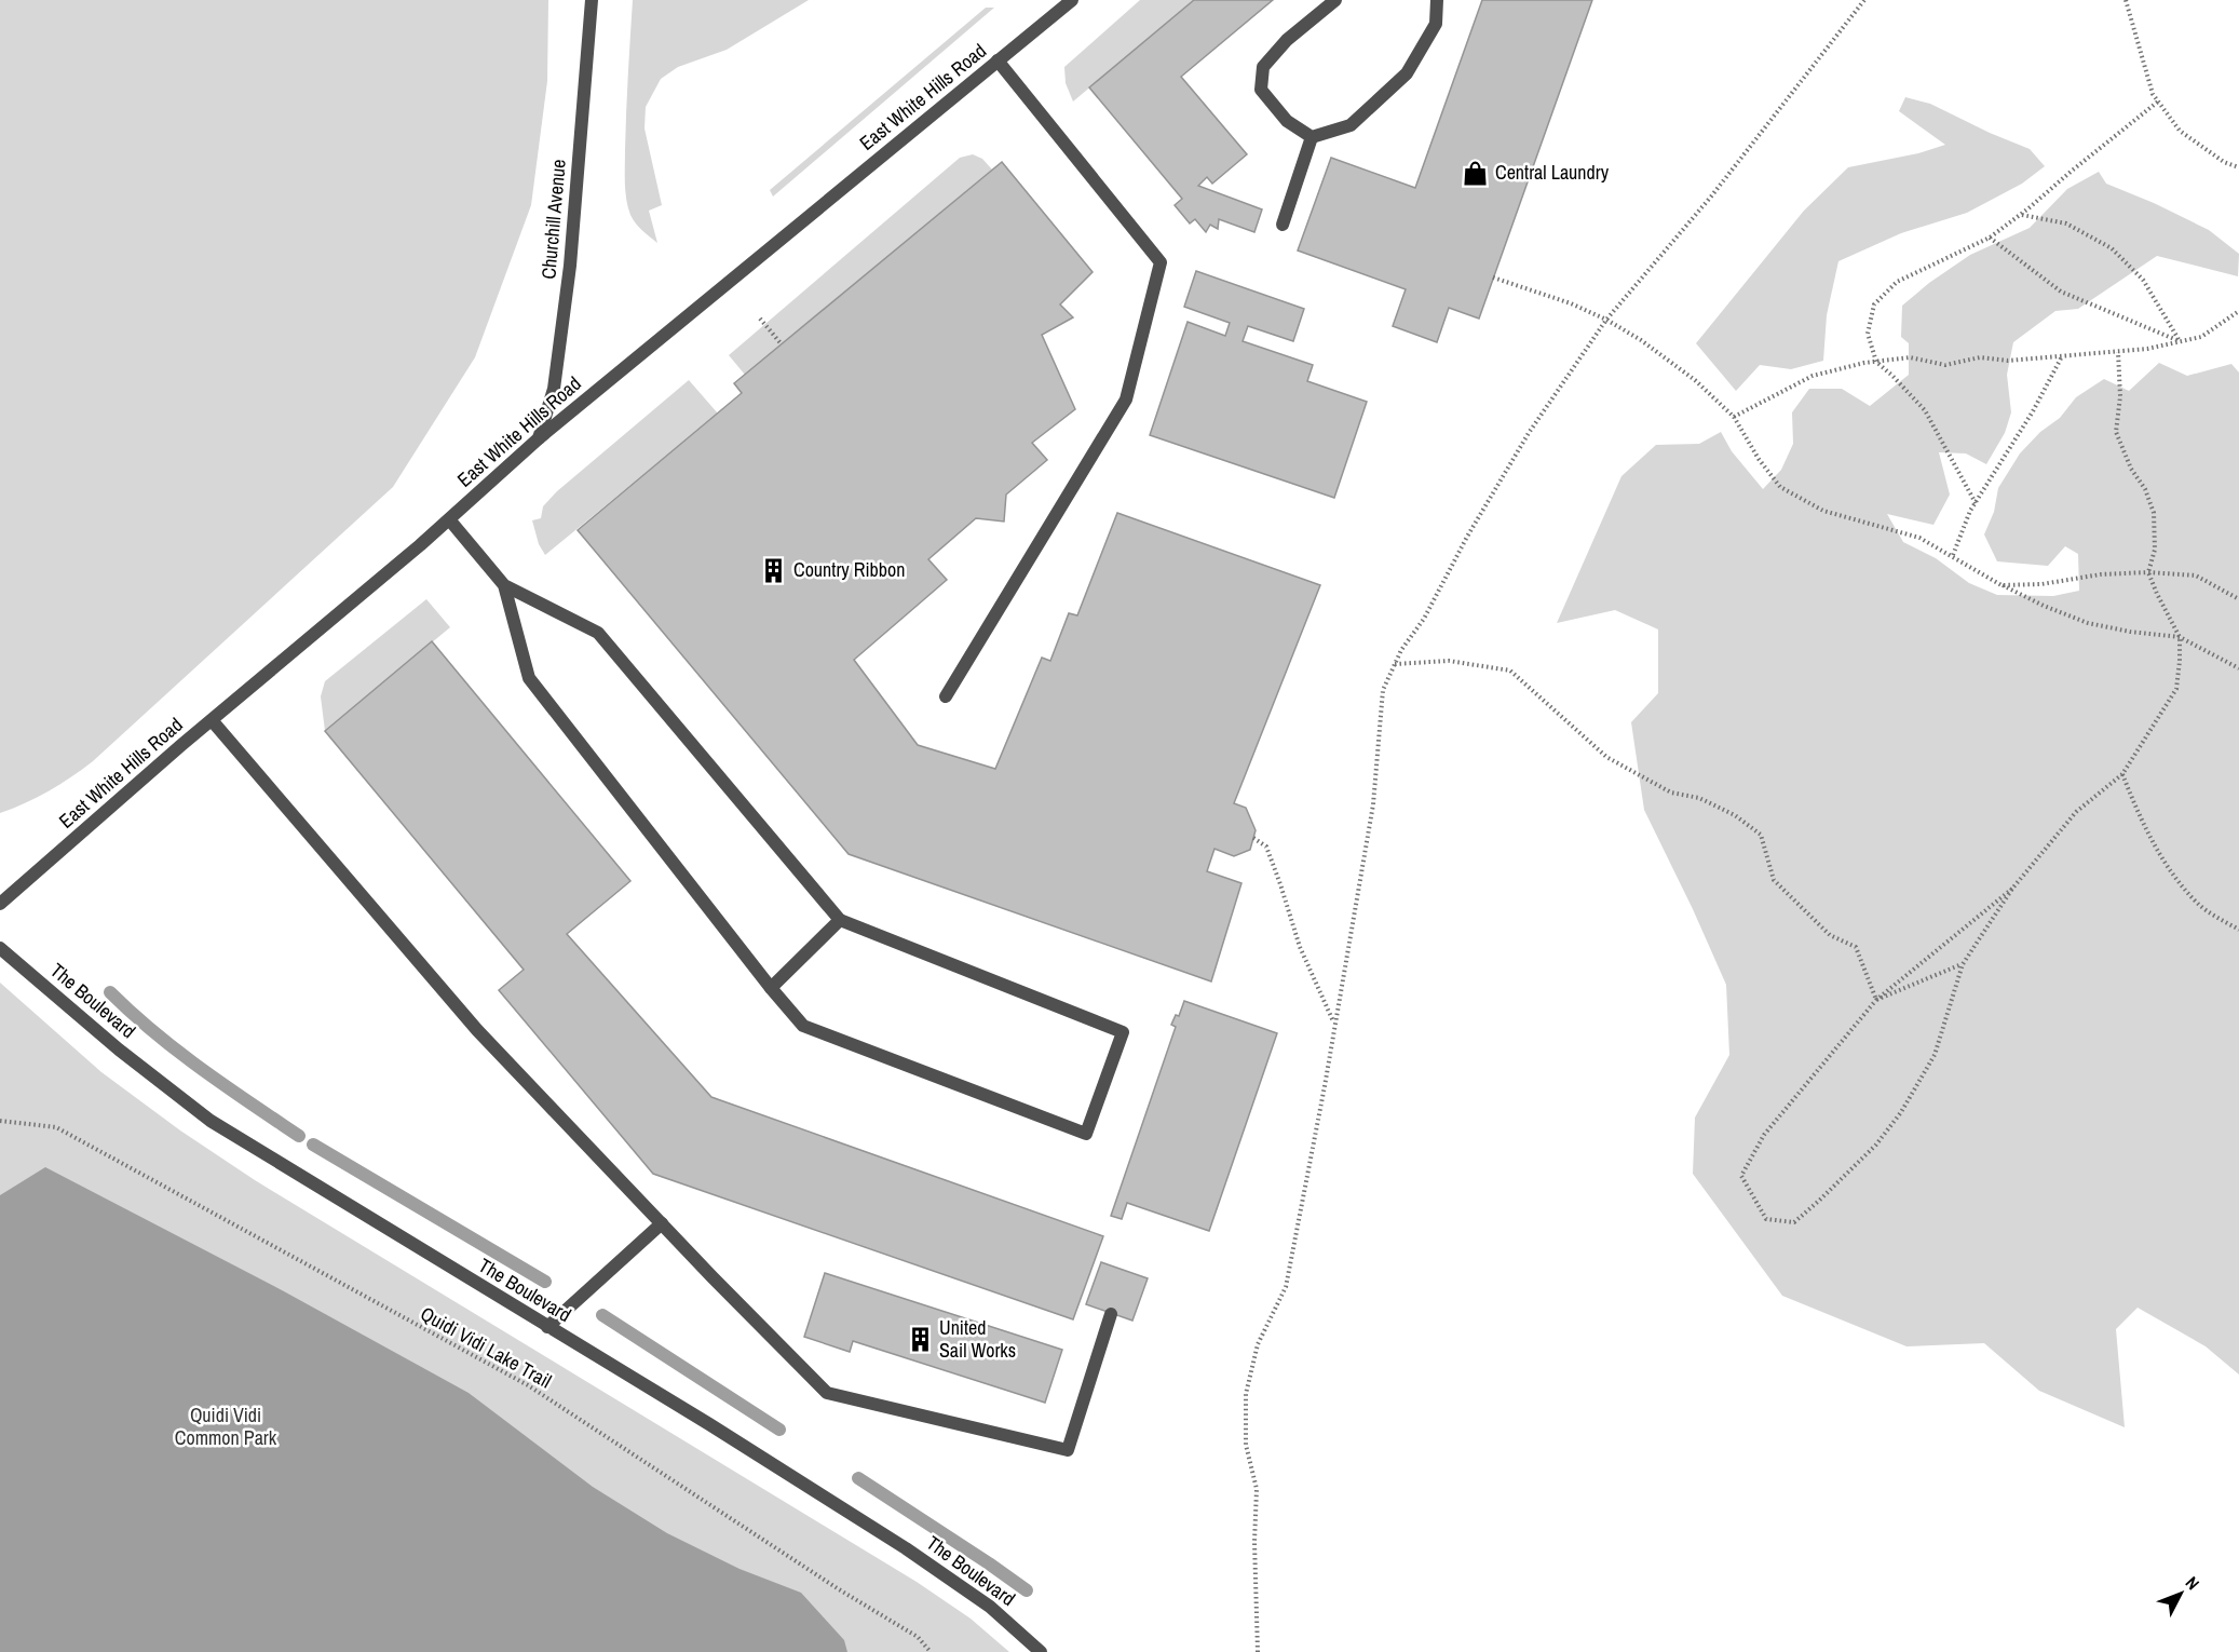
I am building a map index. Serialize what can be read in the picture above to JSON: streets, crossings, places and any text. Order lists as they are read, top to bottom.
{
  "streets": {
    "street": ["East White Hills Road", "Churchill Avenue", "The Boulevard"],
    "path": ["Quidi Vidi Lake Trail"]
  },
  "crossings": [
    ["East White Hills Road", "Churchill Avenue"]
  ],
  "parks": ["Quidi Vidi Common Park"],
  "places": {
    "shop": ["Central Laundry"],
    "building": ["Country Ribbon", "United Sail Works"]
  },
  "north": "top right"
}
